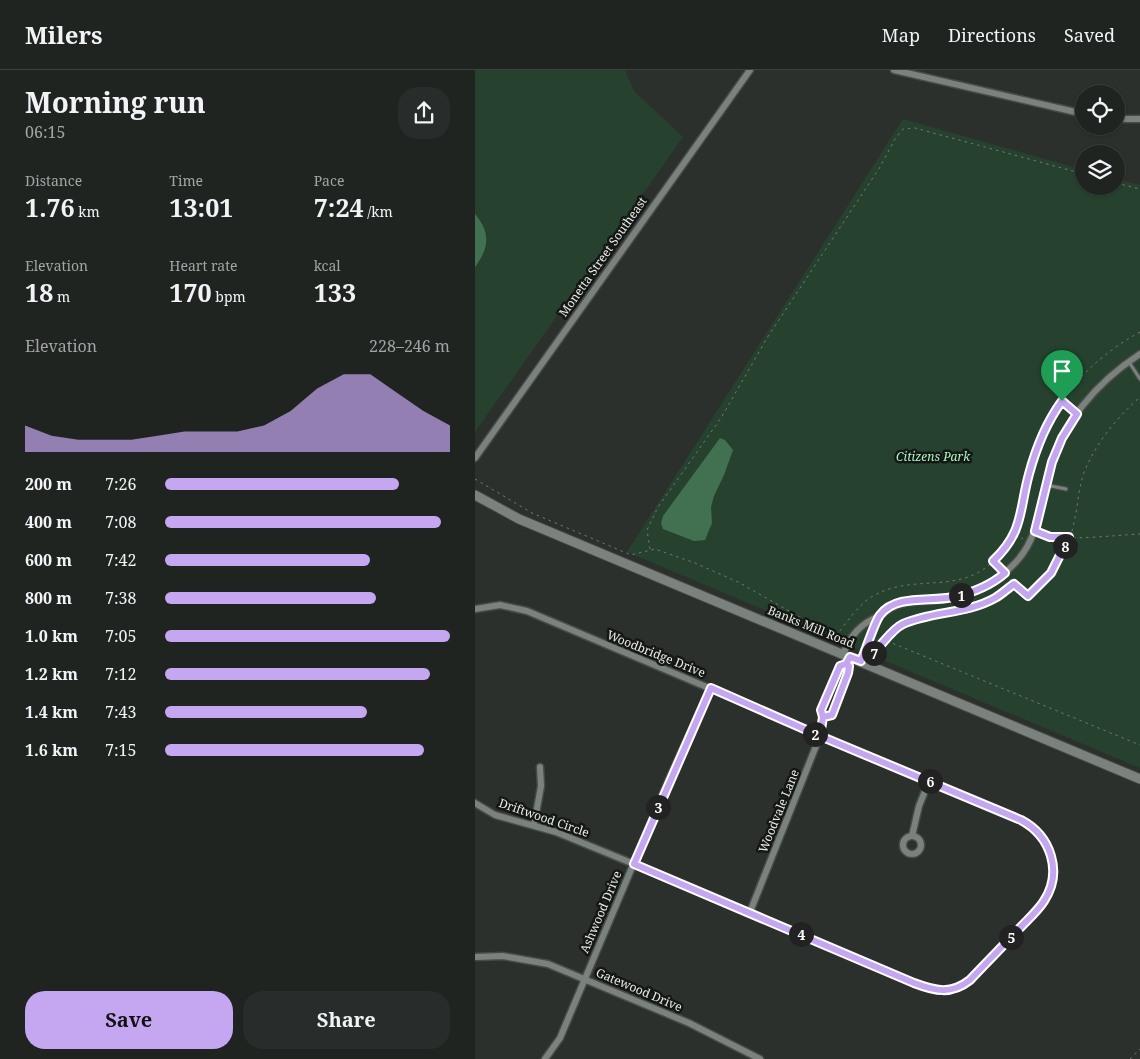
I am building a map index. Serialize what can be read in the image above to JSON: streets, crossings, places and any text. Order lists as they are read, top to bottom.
{
  "streets": {
    "street": [
      "Monetta Street Southeast",
      "Banks Mill Road",
      "Woodbridge Drive",
      "Woodvale Lane",
      "Driftwood Circle",
      "Ashwood Drive",
      "Gatewood Drive"
    ]
  },
  "crossings": [
    ["Banks Mill Road", "Woodvale Lane"],
    ["Woodbridge Drive", "Woodvale Lane"],
    ["Woodbridge Drive", "Driftwood Circle"],
    ["Woodbridge Drive", "Ashwood Drive"],
    ["Driftwood Circle", "Ashwood Drive"],
    ["Ashwood Drive", "Gatewood Drive"]
  ],
  "parks": ["Citizens Park"],
  "page": {
    "header": "Milers",
    "nav": ["Map", "Directions", "Saved"],
    "heading": ["Morning run", "06:15"],
    "stats": [
      ["Distance", "1.76 km"],
      ["Time", "13:01"],
      ["Pace", "7:24 /km"],
      ["Elevation", "18 m"],
      ["Heart rate", "170 bpm"],
      ["kcal", "133"]
    ],
    "chart": ["Elevation", "228–246 m"],
    "list": [
      {
        "name": "200 m",
        "note": "7:26"
      },
      {
        "name": "400 m",
        "note": "7:08"
      },
      {
        "name": "600 m",
        "note": "7:42"
      },
      {
        "name": "800 m",
        "note": "7:38"
      },
      {
        "name": "1.0 km",
        "note": "7:05"
      },
      {
        "name": "1.2 km",
        "note": "7:12"
      },
      {
        "name": "1.4 km",
        "note": "7:43"
      },
      {
        "name": "1.6 km",
        "note": "7:15"
      }
    ],
    "pins": [
      "8",
      "1",
      "7",
      "2",
      "6",
      "3",
      "4",
      "5"
    ],
    "buttons": ["Save", "Share"]
  }
}
